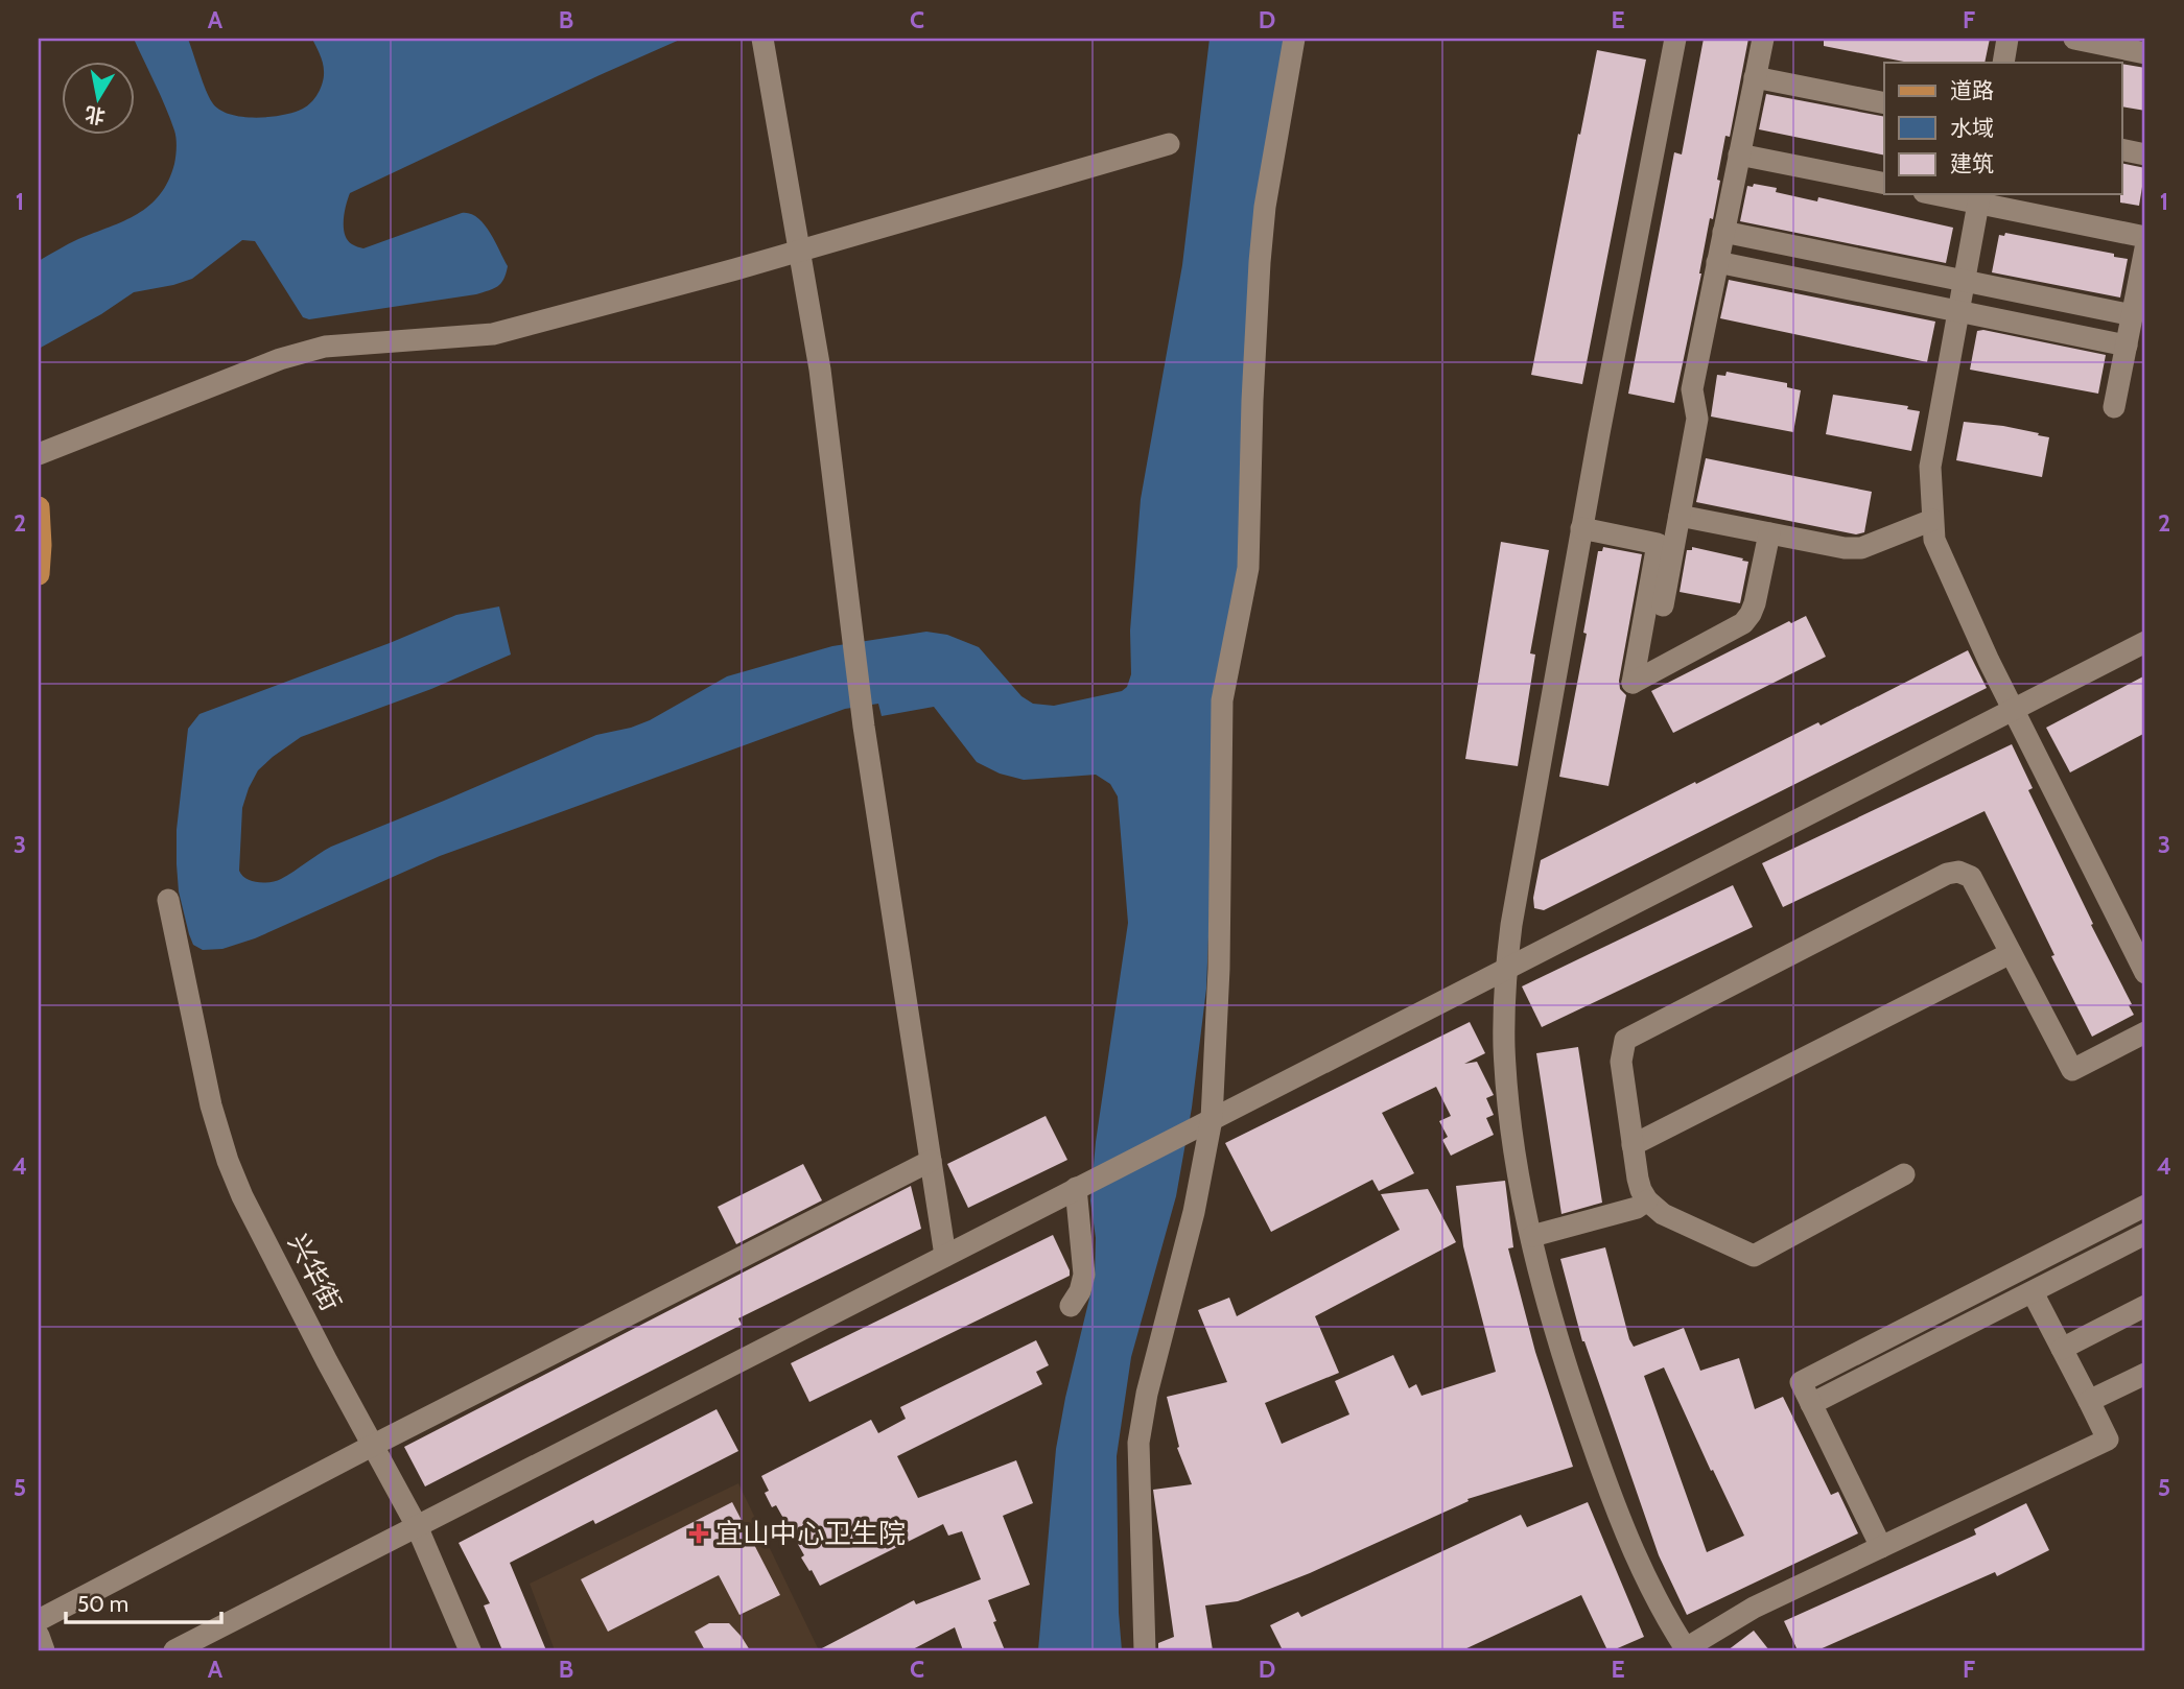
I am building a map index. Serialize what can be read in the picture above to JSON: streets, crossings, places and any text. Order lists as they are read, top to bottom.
{
  "streets": {
    "street": ["兴华街"]
  },
  "places": {
    "health": ["宜山中心卫生院"]
  },
  "legend": ["道路", "水域", "建筑"],
  "scale_bar": "50 m",
  "north": "bottom",
  "grid": {
    "columns": [
      "A",
      "B",
      "C",
      "D",
      "E",
      "F"
    ],
    "rows": [
      "1",
      "2",
      "3",
      "4",
      "5"
    ]
  }
}
